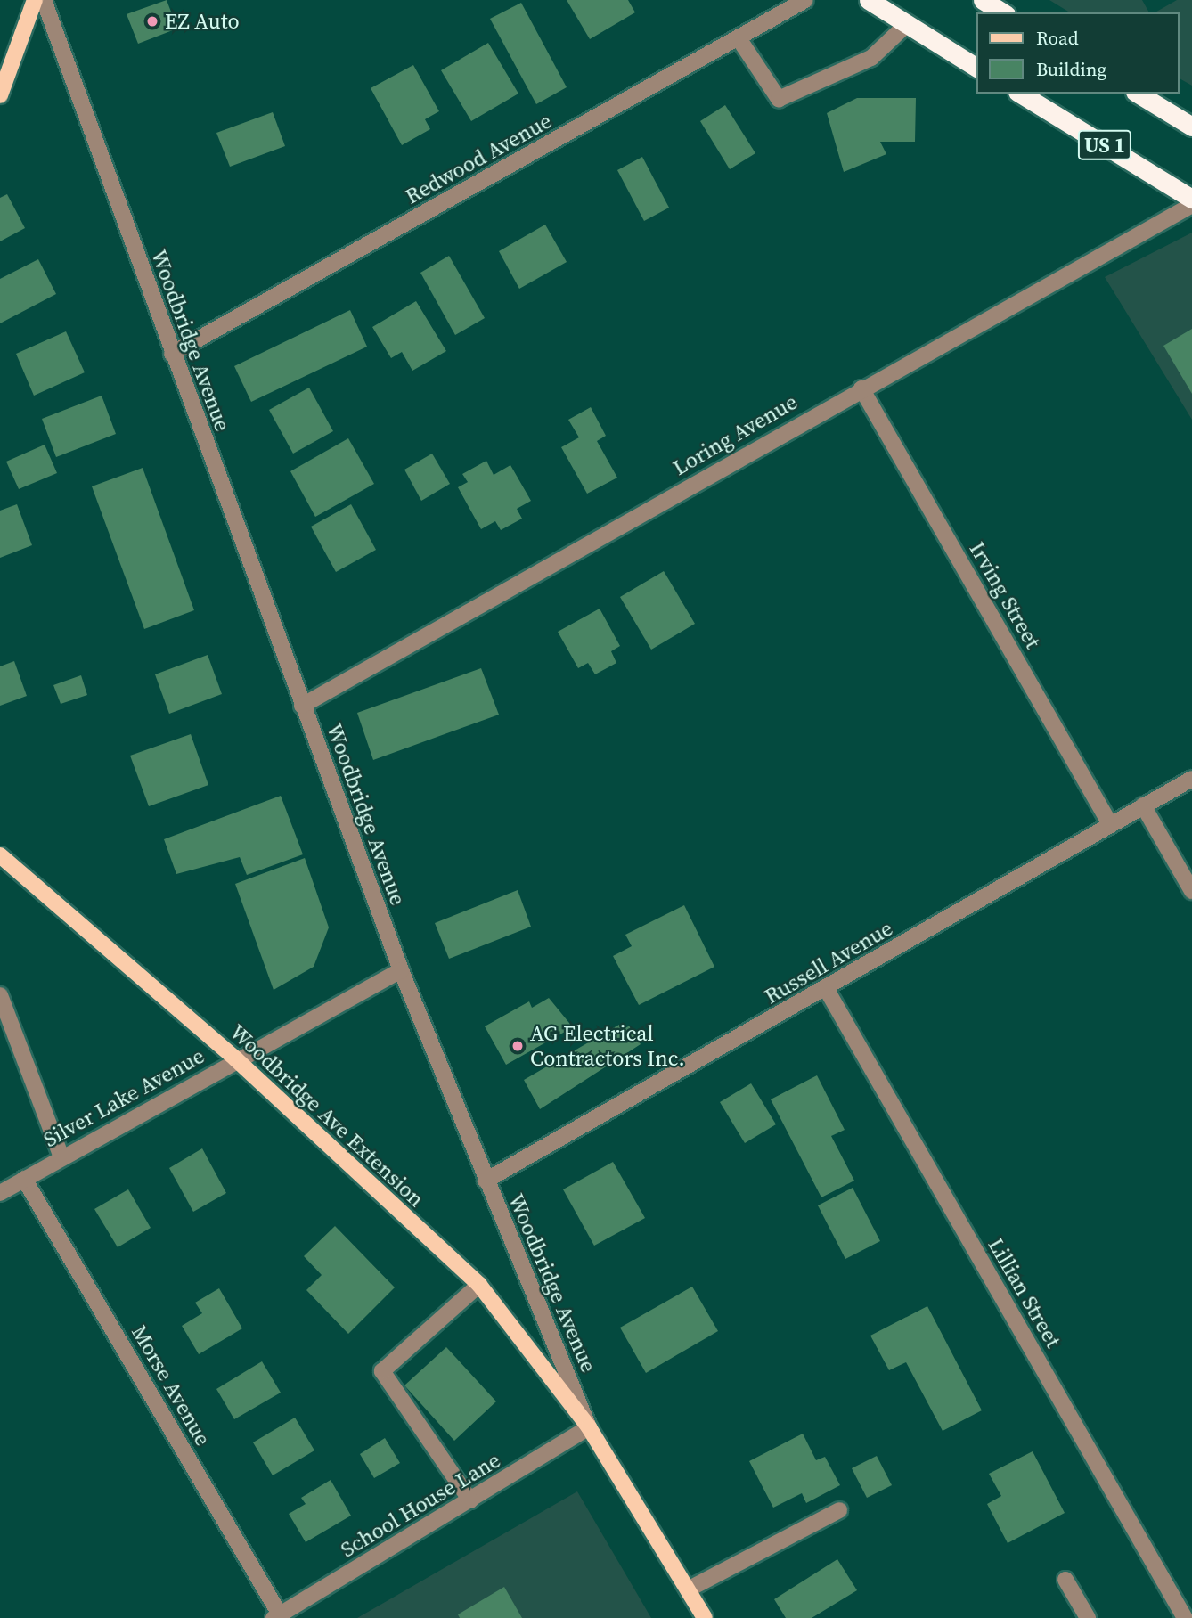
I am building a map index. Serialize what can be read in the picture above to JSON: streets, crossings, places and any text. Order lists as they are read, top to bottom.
{
  "streets": {
    "highway": ["US 1"],
    "main road": ["Woodbridge Avenue", "Woodbridge Ave Extension"],
    "street": [
      "Redwood Avenue",
      "Loring Avenue",
      "Irving Street",
      "Russell Avenue",
      "Silver Lake Avenue",
      "Lillian Street",
      "Morse Avenue",
      "School House Lane"
    ]
  },
  "crossings": [
    ["Redwood Avenue", "Woodbridge Avenue"],
    ["Woodbridge Avenue", "Loring Avenue"],
    ["Woodbridge Avenue", "Russell Avenue"],
    ["Woodbridge Avenue", "Silver Lake Avenue"],
    ["Woodbridge Avenue", "Woodbridge Ave Extension"],
    ["Woodbridge Avenue", "School House Lane"],
    ["Loring Avenue", "Irving Street"],
    ["Irving Street", "Russell Avenue"],
    ["Russell Avenue", "Lillian Street"],
    ["Silver Lake Avenue", "Woodbridge Ave Extension"],
    ["Silver Lake Avenue", "Morse Avenue"],
    ["Woodbridge Ave Extension", "School House Lane"],
    ["Morse Avenue", "School House Lane"]
  ],
  "places": ["EZ Auto", "AG Electrical Contractors Inc."],
  "legend": ["Road", "Building"]
}
